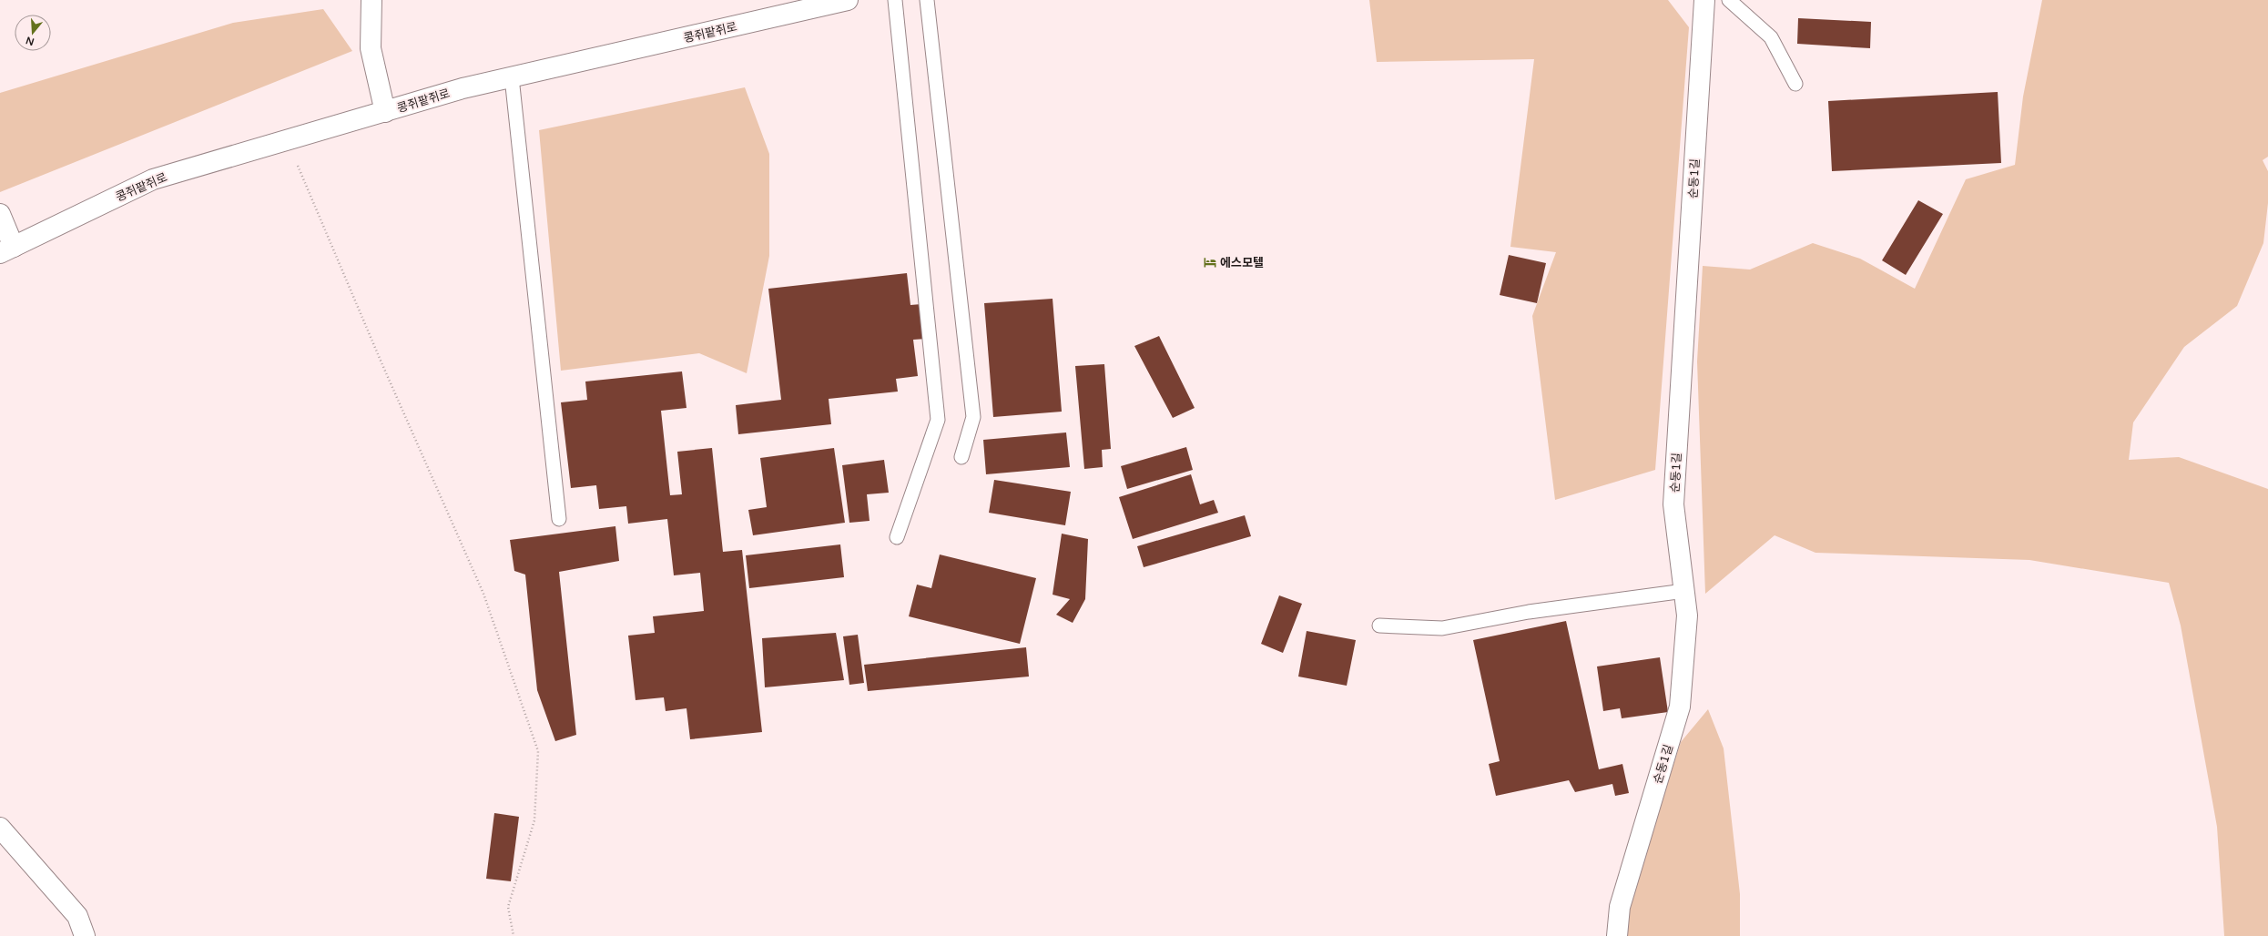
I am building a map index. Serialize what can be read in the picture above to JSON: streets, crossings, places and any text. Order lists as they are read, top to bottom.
{
  "streets": {
    "street": ["콩쥐팥쥐로", "순동1길"]
  },
  "places": {
    "hotel": ["에스모텔"]
  },
  "north": "bottom"
}
